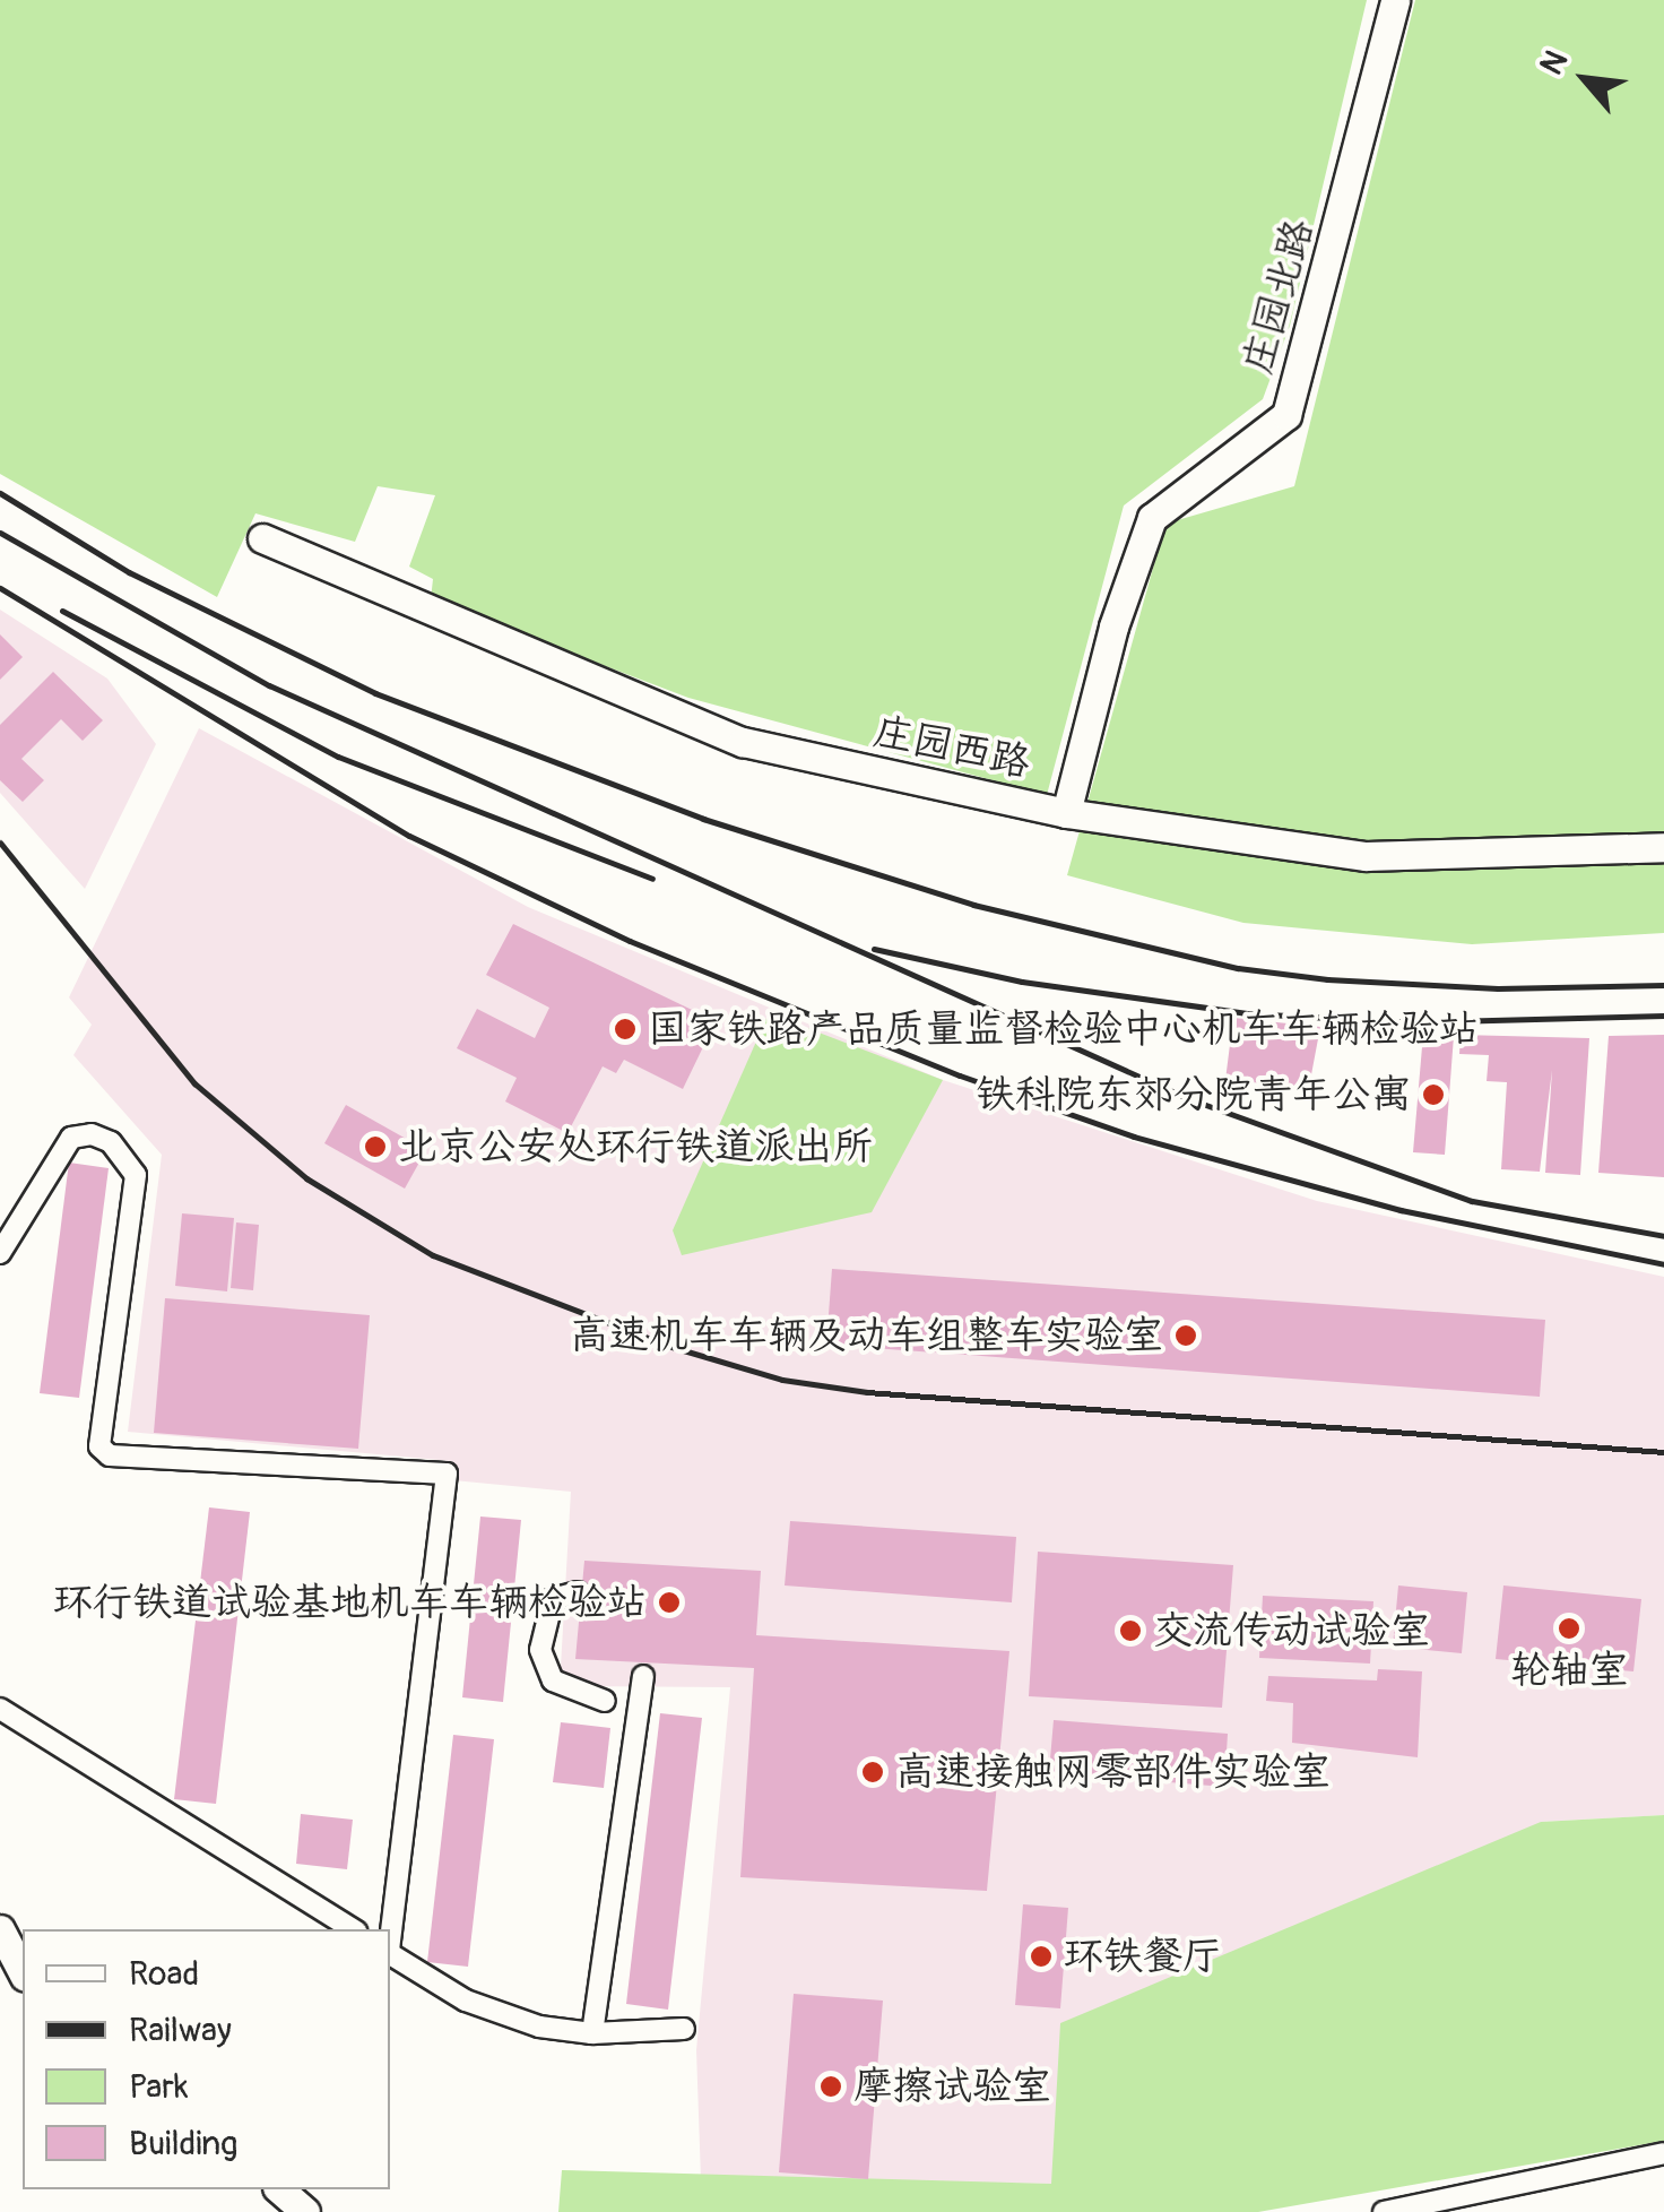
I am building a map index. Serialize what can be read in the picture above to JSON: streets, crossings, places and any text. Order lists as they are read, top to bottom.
{
  "streets": {
    "street": ["庄园北路", "庄园西路"]
  },
  "crossings": [
    ["庄园北路", "庄园西路"]
  ],
  "places": [
    "国家铁路产品质量监督检验中心机车车辆检验站",
    "铁科院东郊分院青年公寓",
    "北京公安处环行铁道派出所",
    "高速机车车辆及动车组整车实验室",
    "环行铁道试验基地机车车辆检验站",
    "轮轴室",
    "交流传动试验室",
    "高速接触网零部件实验室",
    "环铁餐厅",
    "摩擦试验室"
  ],
  "legend": [
    "Road",
    "Railway",
    "Park",
    "Building"
  ],
  "north": "top left"
}
